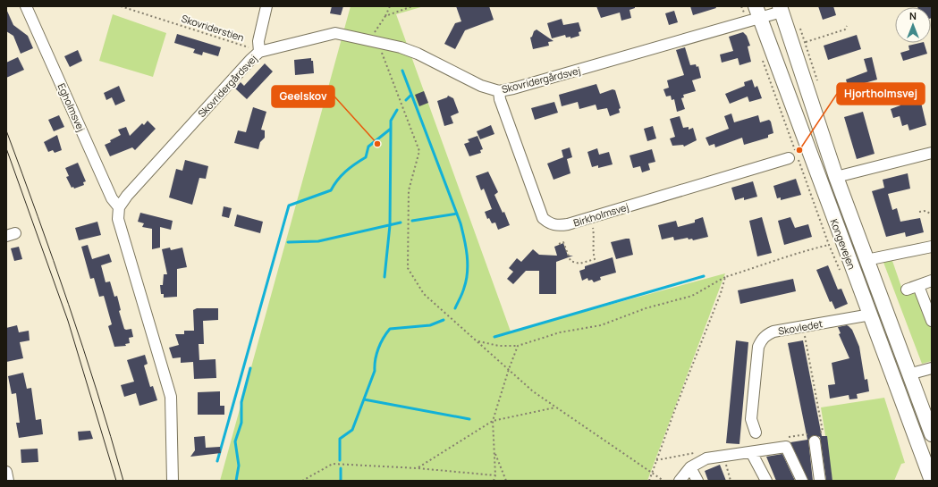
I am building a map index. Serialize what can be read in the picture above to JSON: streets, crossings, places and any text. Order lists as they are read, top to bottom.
{
  "streets": {
    "main road": ["Kongevejen"],
    "street": [
      "Skovridergårdsvej",
      "Egholmsvej",
      "Birkholmsvej",
      "Skovledet"
    ],
    "path": ["Skovriderstien"]
  },
  "crossings": [
    ["Skovriderstien", "Skovridergårdsvej"],
    ["Skovridergårdsvej", "Egholmsvej"],
    ["Skovridergårdsvej", "Birkholmsvej"],
    ["Skovridergårdsvej", "Kongevejen"],
    ["Kongevejen", "Skovledet"]
  ],
  "places": ["Geelskov", "Hjortholmsvej"],
  "north": "top"
}
